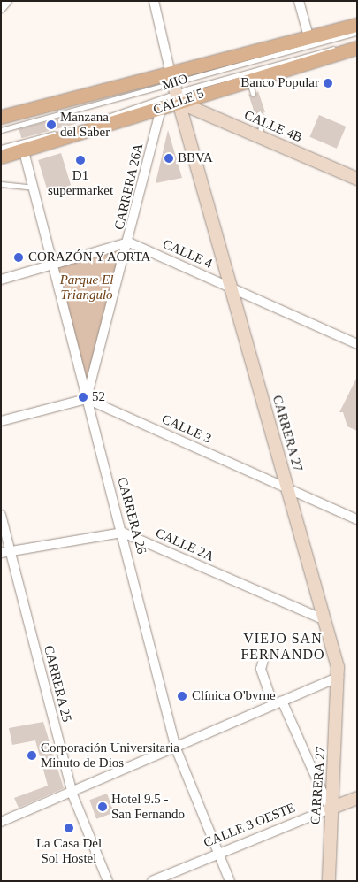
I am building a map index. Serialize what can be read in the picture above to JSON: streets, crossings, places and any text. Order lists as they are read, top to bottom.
{
  "streets": {
    "main road": ["CALLE 5"],
    "street": [
      "CALLE 4B",
      "CARRERA 26A",
      "CALLE 4",
      "CALLE 3",
      "CARRERA 27",
      "CARRERA 26",
      "CALLE 2A",
      "CARRERA 25",
      "CALLE 3 OESTE"
    ],
    "lane": ["MIO"]
  },
  "crossings": [
    ["MIO", "CALLE 5"],
    ["MIO", "CALLE 4B"],
    ["MIO", "CARRERA 27"],
    ["CALLE 5", "CALLE 4B"],
    ["CALLE 5", "CARRERA 26A"],
    ["CALLE 5", "CARRERA 27"],
    ["CALLE 5", "CARRERA 26"],
    ["CALLE 4B", "CARRERA 27"],
    ["CARRERA 26A", "CALLE 4"],
    ["CARRERA 26A", "CALLE 3"],
    ["CARRERA 26A", "CARRERA 26"],
    ["CALLE 4", "CARRERA 27"],
    ["CALLE 3", "CARRERA 27"],
    ["CALLE 3", "CARRERA 26"],
    ["CARRERA 27", "CALLE 2A"],
    ["CARRERA 27", "CALLE 3 OESTE"],
    ["CARRERA 26", "CALLE 2A"],
    ["CARRERA 26", "CALLE 3 OESTE"]
  ],
  "districts": ["VIEJO SAN FERNANDO"],
  "parks": ["Parque El Triangulo"],
  "places": [
    "Banco Popular",
    "Manzana del Saber",
    "BBVA",
    "D1 supermarket",
    "CORAZÓN Y AORTA",
    "52",
    "Clínica O'byrne",
    "Corporación Universitaria Minuto de Dios",
    "Hotel 9.5 - San Fernando",
    "La Casa Del Sol Hostel"
  ]
}
